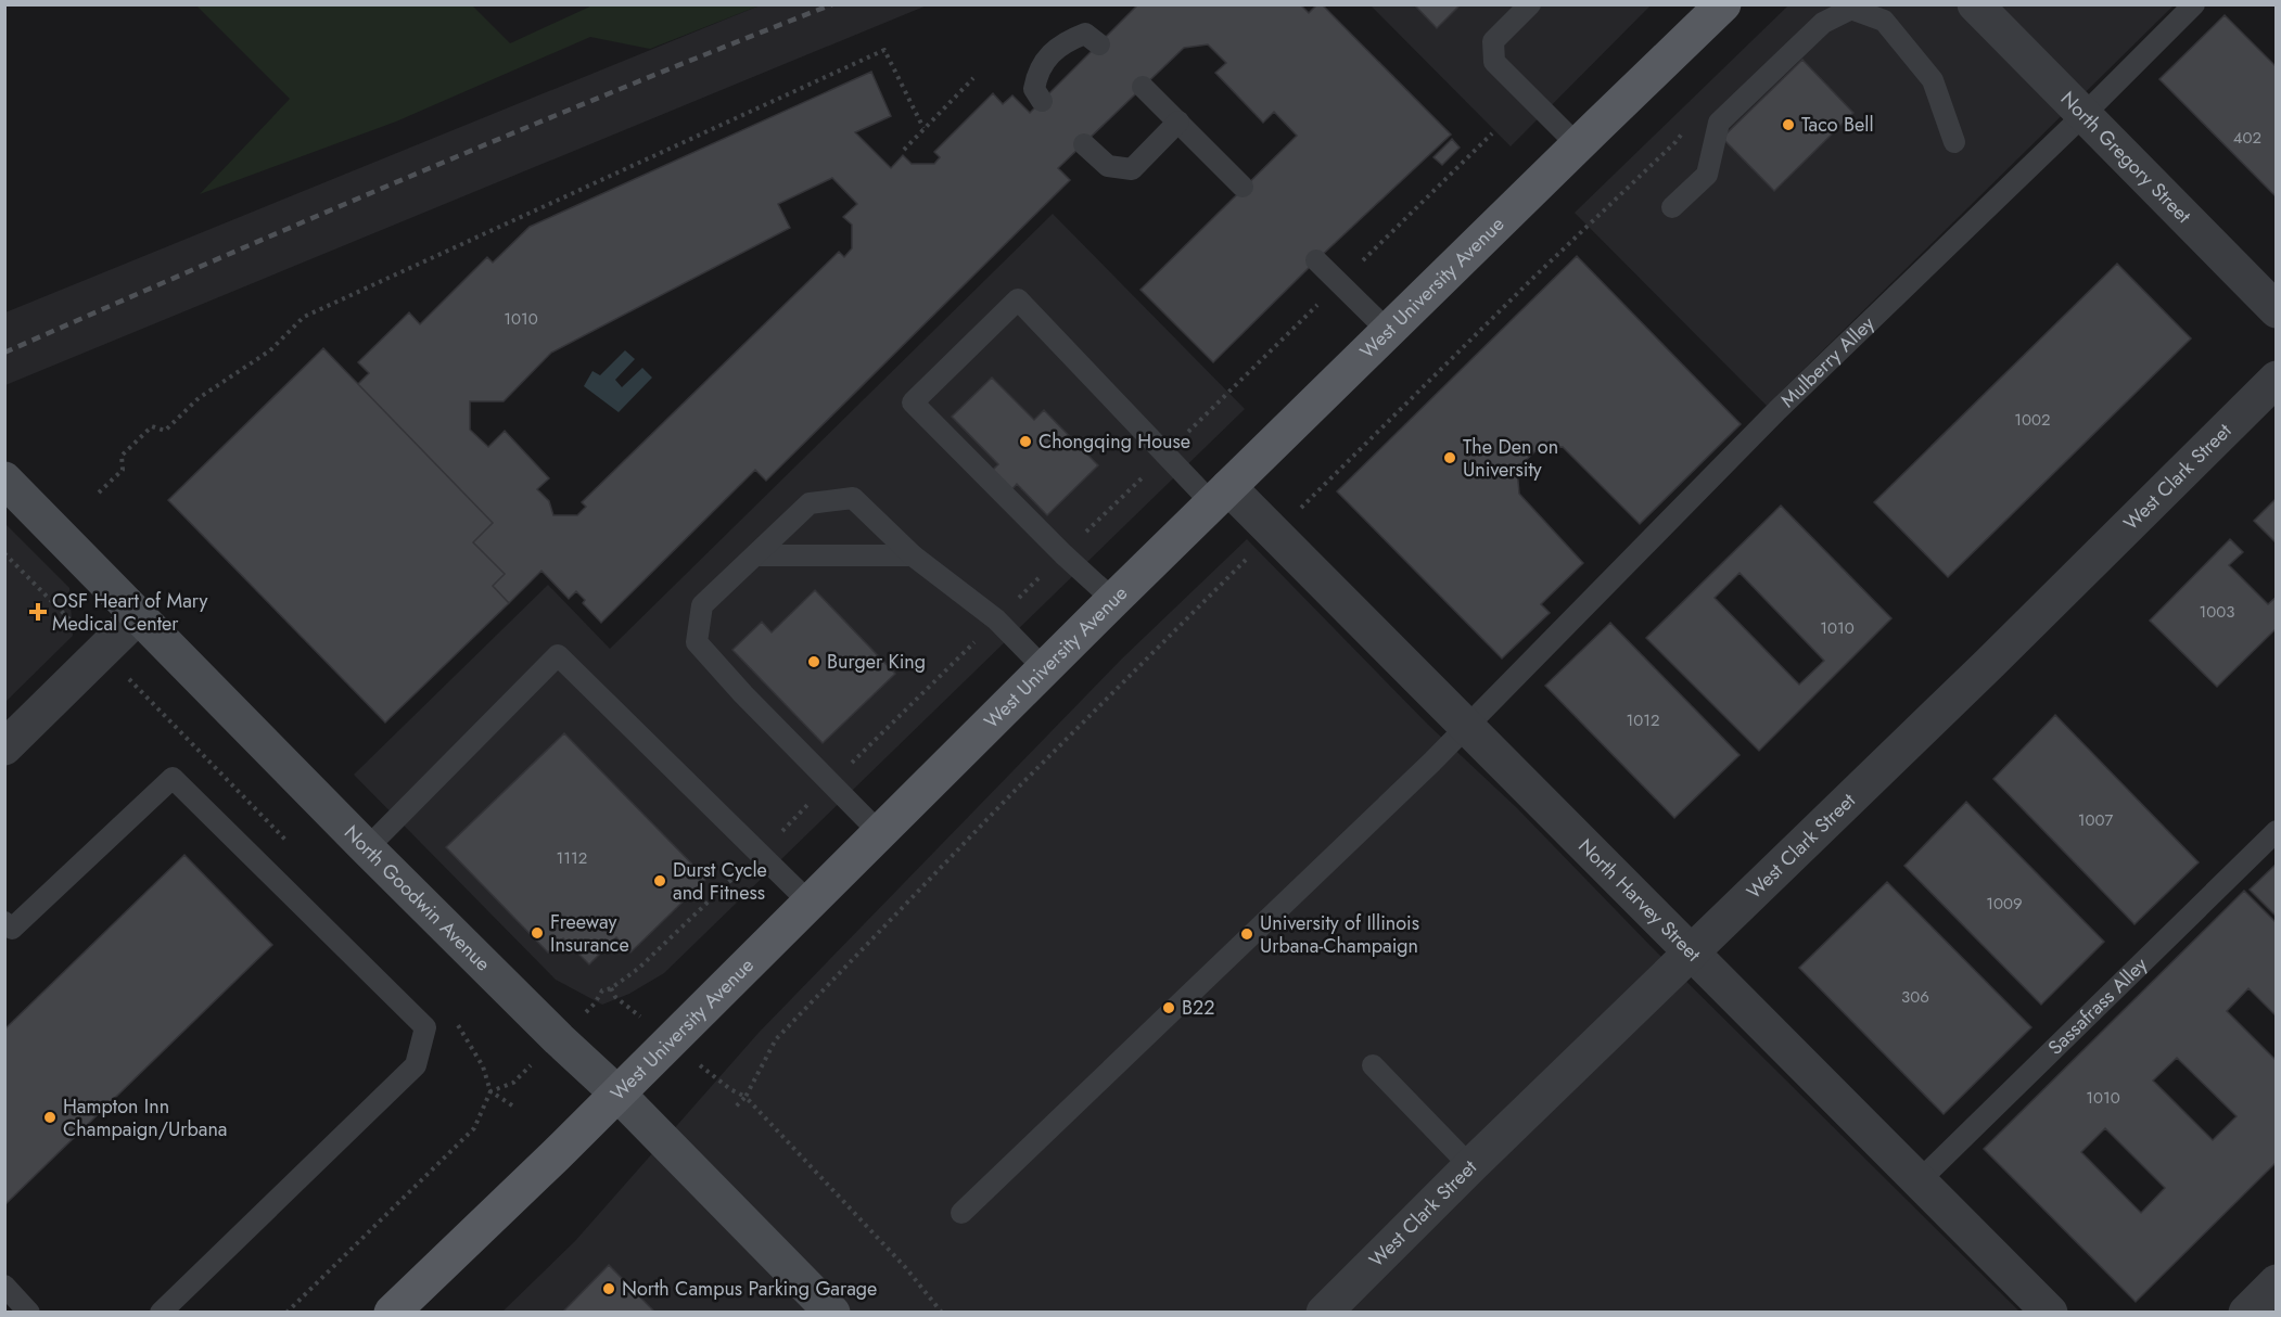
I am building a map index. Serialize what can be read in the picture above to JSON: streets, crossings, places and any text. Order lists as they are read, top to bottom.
{
  "streets": {
    "main road": ["West University Avenue"],
    "street": [
      "North Gregory Street",
      "West Clark Street",
      "North Goodwin Avenue",
      "North Harvey Street"
    ],
    "lane": ["Mulberry Alley", "Sassafrass Alley"]
  },
  "crossings": [
    ["North Gregory Street", "Mulberry Alley"],
    ["West University Avenue", "North Goodwin Avenue"],
    ["West University Avenue", "North Harvey Street"],
    ["Mulberry Alley", "North Harvey Street"],
    ["West Clark Street", "North Harvey Street"],
    ["North Harvey Street", "Sassafrass Alley"]
  ],
  "places": {
    "other": [
      "Taco Bell",
      "Chongqing House",
      "The Den on University",
      "Burger King",
      "Durst Cycle and Fitness",
      "Freeway Insurance",
      "University of Illinois Urbana-Champaign",
      "B22",
      "Hampton Inn Champaign/Urbana",
      "North Campus Parking Garage"
    ],
    "health": ["OSF Heart of Mary Medical Center"]
  },
  "house_numbers": [
    "402",
    "1010",
    "1002",
    "1003",
    "1010",
    "1012",
    "1007",
    "1112",
    "1009",
    "306",
    "1010"
  ]
}
